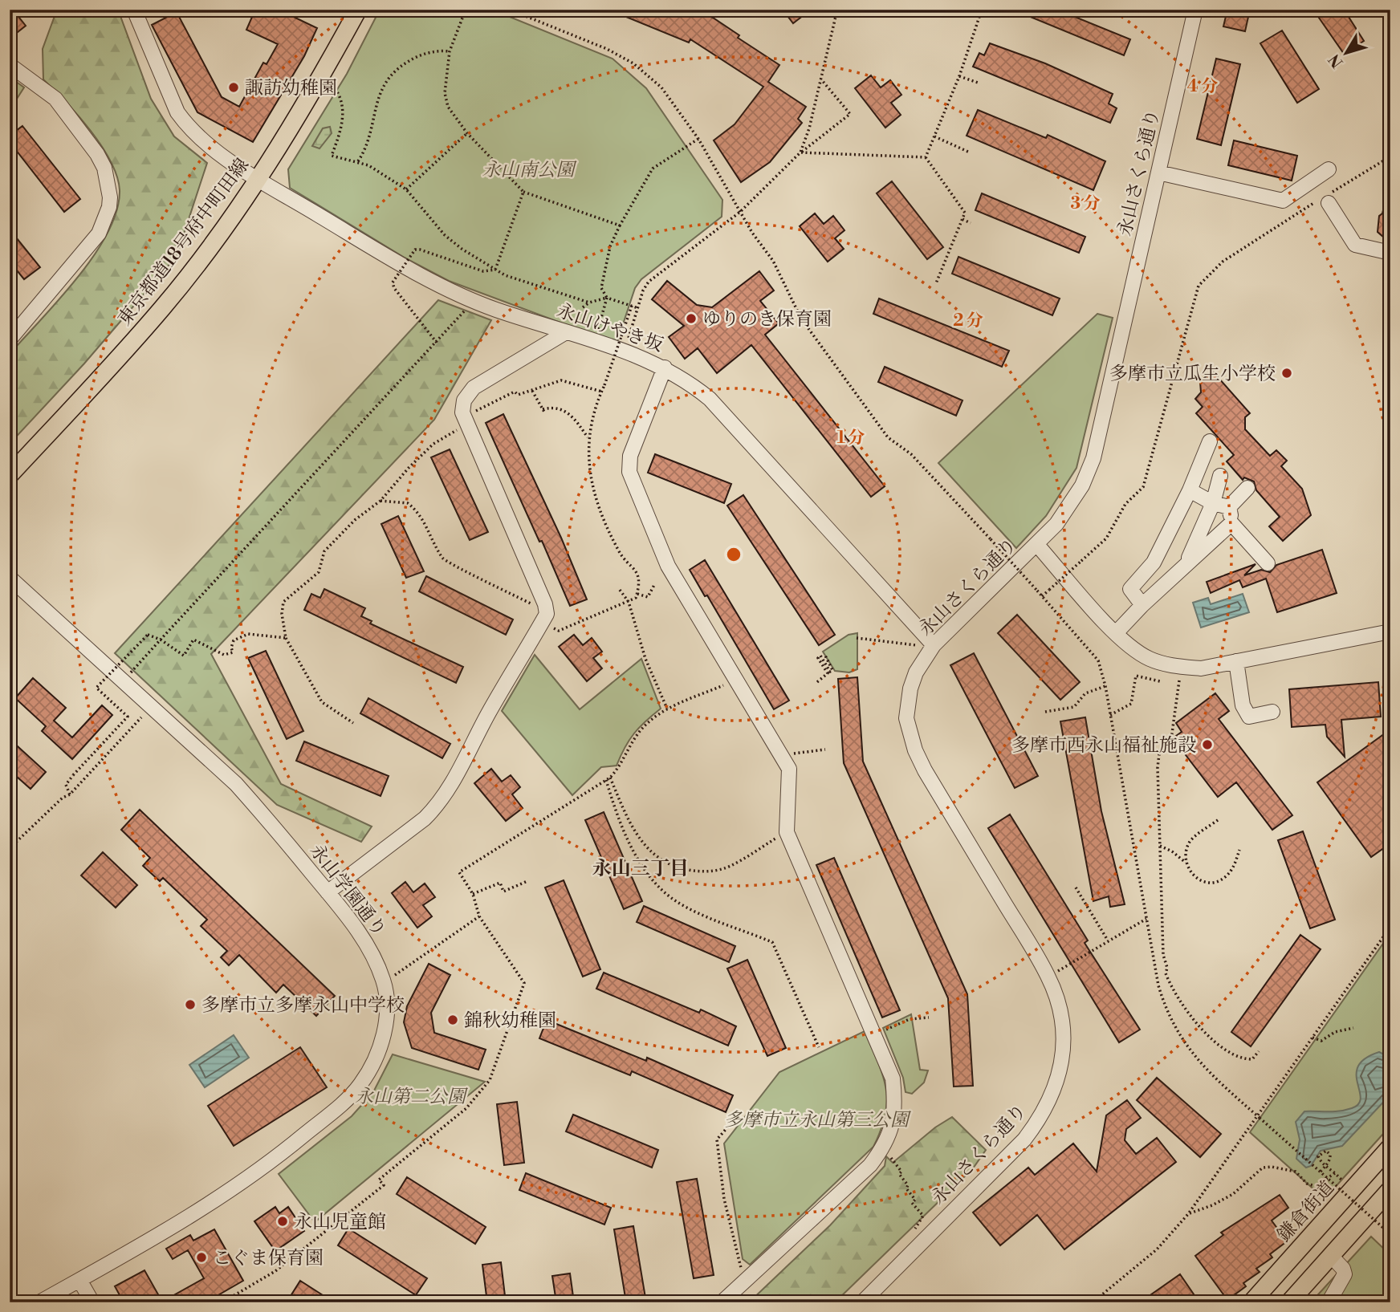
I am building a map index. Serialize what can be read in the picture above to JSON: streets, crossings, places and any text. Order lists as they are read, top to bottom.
{
  "streets": {
    "main road": ["東京都道18号府中町田線", "鎌倉街道"],
    "street": ["永山さくら通り", "永山けやき坂", "永山学園通り"]
  },
  "crossings": [
    ["永山さくら通り", "永山けやき坂"],
    ["東京都道18号府中町田線", "永山けやき坂"]
  ],
  "districts": ["永山三丁目"],
  "parks": ["永山南公園", "永山第二公園", "多摩市立永山第三公園"],
  "places": [
    "諏訪幼稚園",
    "ゆりのき保育園",
    "多摩市立瓜生小学校",
    "多摩市西永山福祉施設",
    "多摩市立多摩永山中学校",
    "錦秋幼稚園",
    "永山児童館",
    "こぐま保育園"
  ],
  "north": "bottom left",
  "rings": [
    "4 分",
    "3 分",
    "2 分",
    "1 分"
  ]
}
